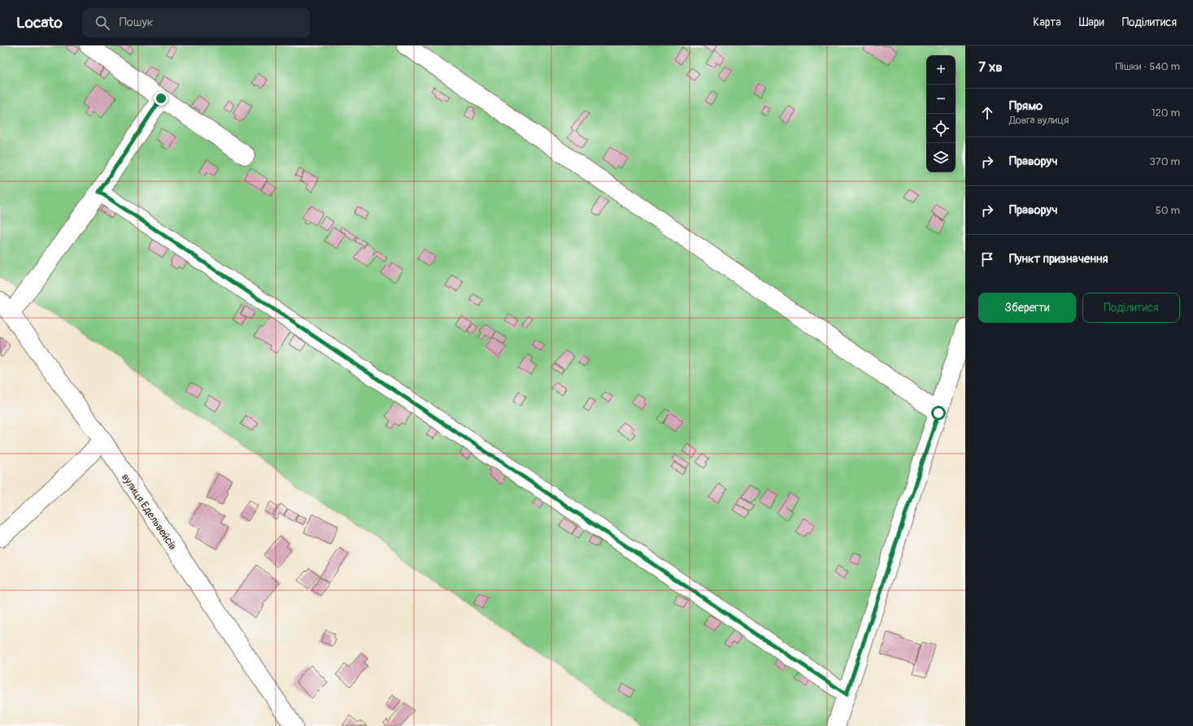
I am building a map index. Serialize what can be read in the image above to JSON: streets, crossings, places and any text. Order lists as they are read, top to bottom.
{
  "streets": {
    "street": ["вулиця Едельвейсів"]
  },
  "page": {
    "header": "Locato",
    "search": "Пошук",
    "nav": ["Карта", "Шари", "Поділитися"],
    "heading": ["7 хв", "Пішки · 540 m"],
    "map_buttons": ["+", "−"],
    "list": [
      ["Прямо", "Довга вулиця", "120 m"],
      ["Праворуч", "370 m"],
      ["Праворуч", "50 m"],
      "Пункт призначення"
    ],
    "buttons": ["Зберегти", "Поділитися"]
  }
}
